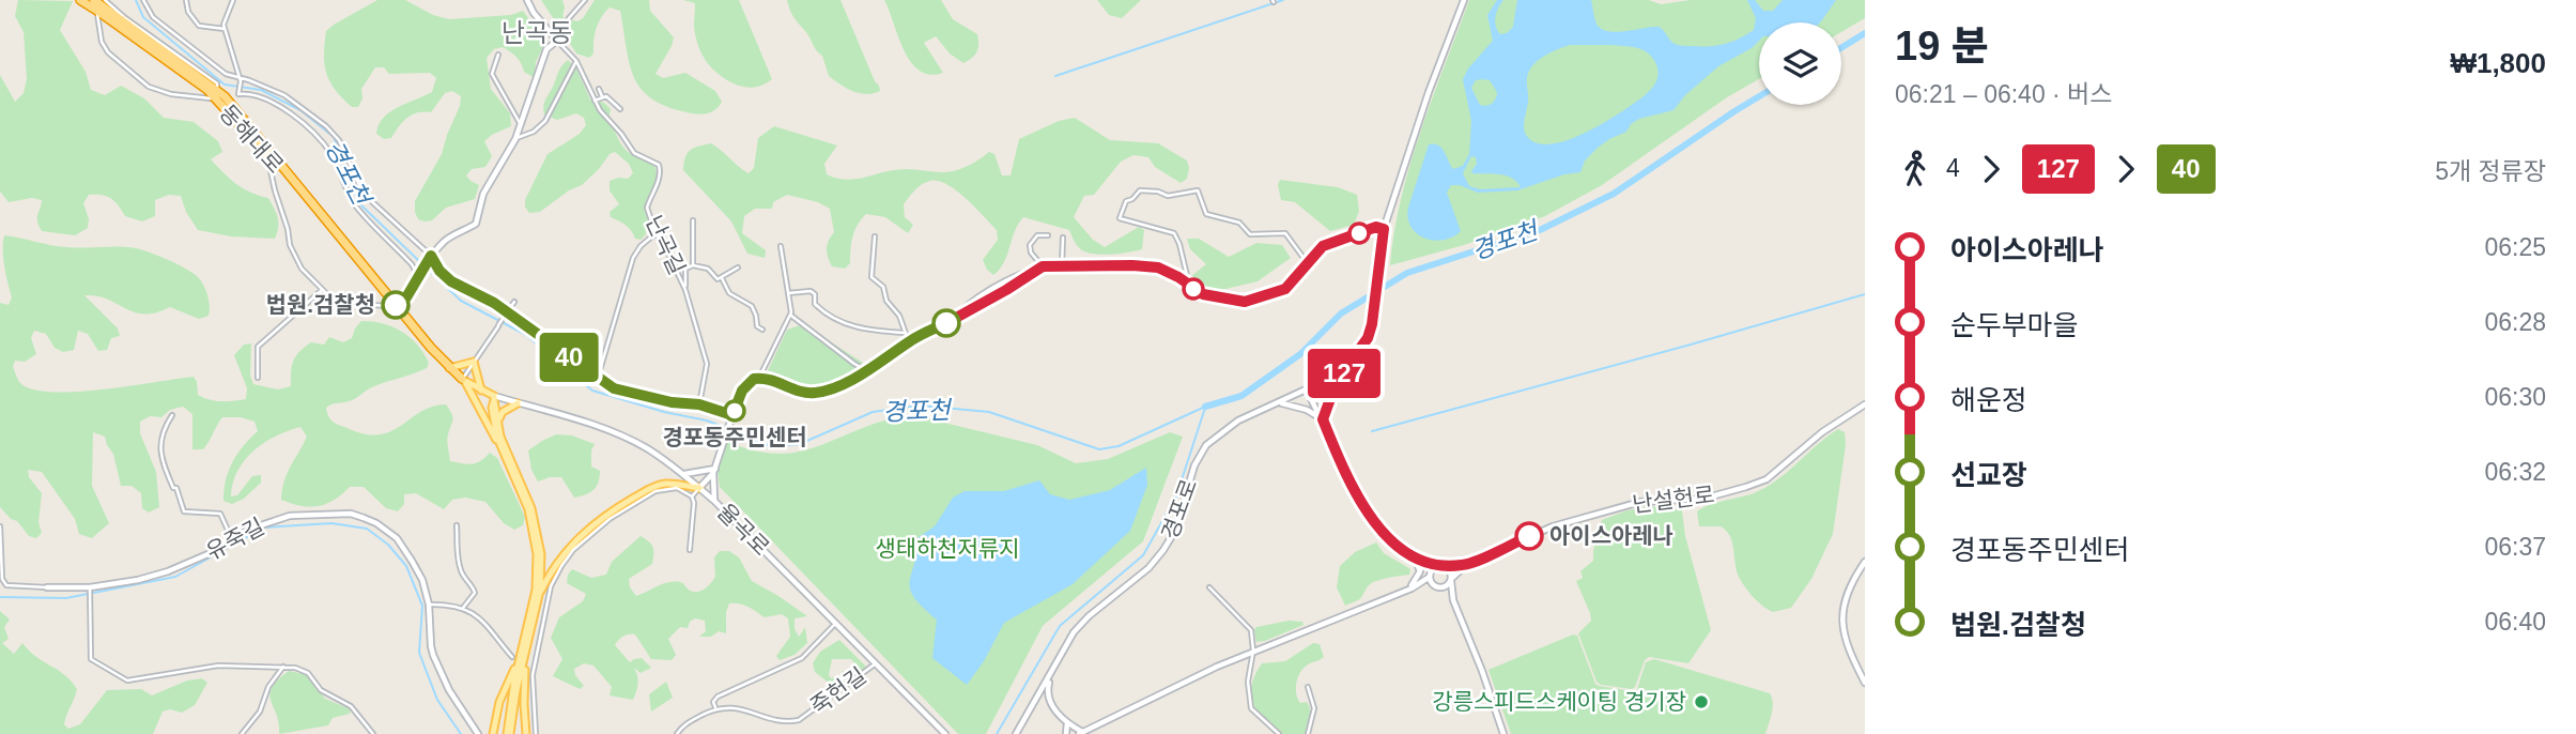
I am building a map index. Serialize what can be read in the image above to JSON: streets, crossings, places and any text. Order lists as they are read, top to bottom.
{
  "streets": {
    "highway": ["동해대로"],
    "street": [
      "난곡길",
      "난설헌로",
      "경포로",
      "율곡로",
      "유죽길",
      "죽헌길"
    ]
  },
  "crossings": [
    ["동해대로", "율곡로"],
    ["율곡로", "죽헌길"]
  ],
  "districts": ["난곡동"],
  "water": ["경포천"],
  "parks": ["생태하천저류지"],
  "places": [
    "법원.검찰청",
    "경포동주민센터",
    "아이스아레나",
    "강릉스피드스케이팅 경기장"
  ],
  "lines": ["bus line 127", "bus line 40"],
  "page": {
    "on_map": ["127", "40"],
    "heading": ["19 분", "06:21 – 06:40 · 버스", "₩1,800"],
    "legs": [
      "4",
      "127",
      "40",
      "5개 정류장"
    ],
    "list": [
      {
        "name": "아이스아레나",
        "value": "06:25"
      },
      {
        "name": "순두부마을",
        "value": "06:28"
      },
      {
        "name": "해운정",
        "value": "06:30"
      },
      {
        "name": "선교장",
        "value": "06:32"
      },
      {
        "name": "경포동주민센터",
        "value": "06:37"
      },
      {
        "name": "법원.검찰청",
        "value": "06:40"
      }
    ]
  }
}
